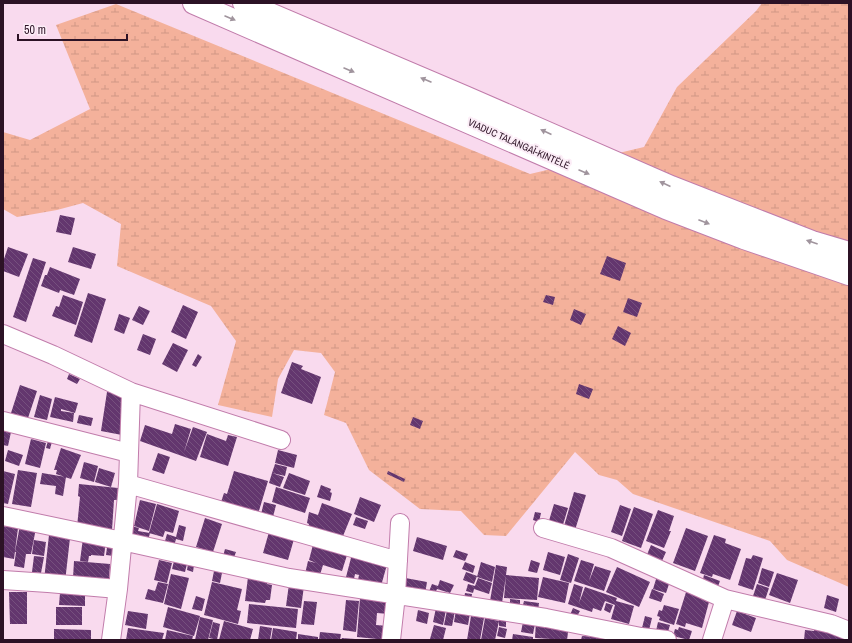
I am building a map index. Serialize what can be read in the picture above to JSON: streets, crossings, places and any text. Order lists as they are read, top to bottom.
{
  "streets": {
    "highway": ["VIADUC TALANGAÏ-KINTÉLÉ"]
  },
  "scale_bar": "50 m"
}
